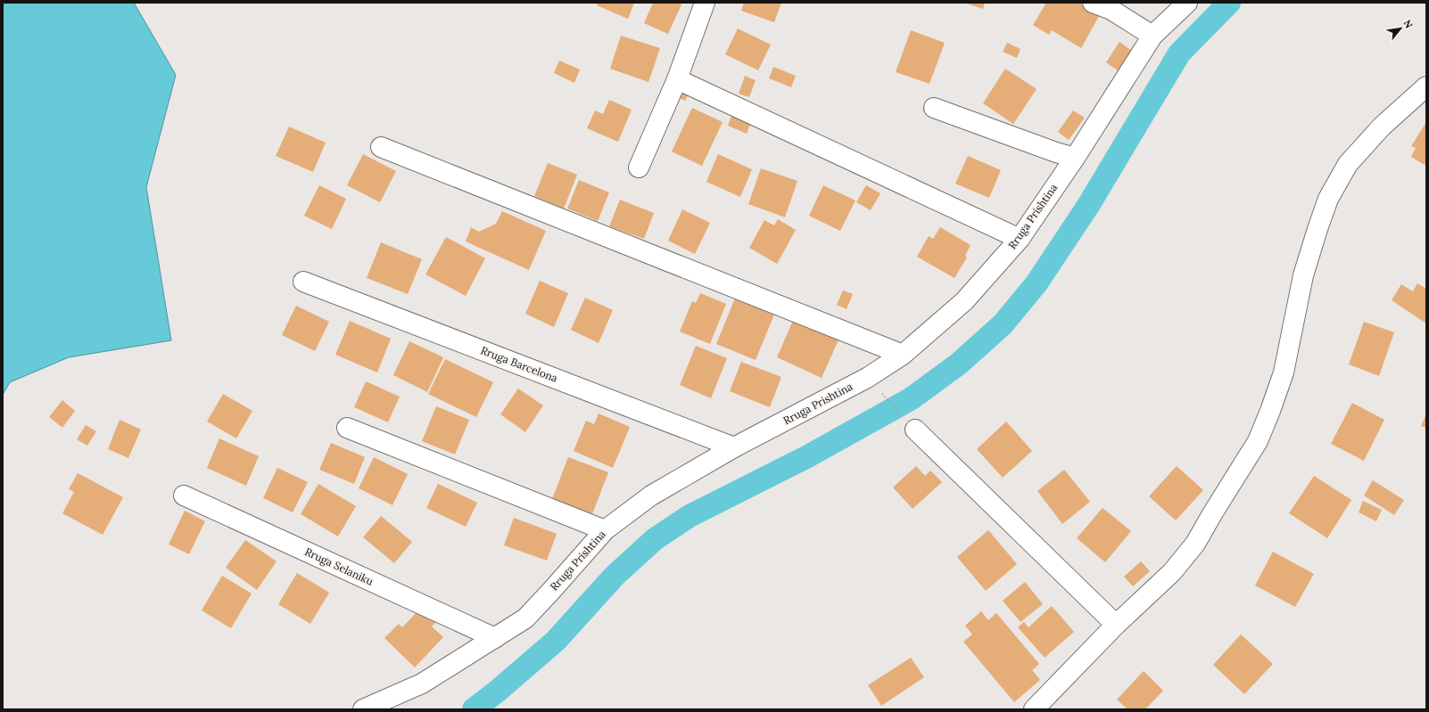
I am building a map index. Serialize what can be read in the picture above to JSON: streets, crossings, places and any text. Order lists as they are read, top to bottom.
{
  "streets": {
    "street": ["Rruga Prishtina", "Rruga Barcelona", "Rruga Selaniku"]
  },
  "crossings": [
    ["Rruga Prishtina", "Rruga Barcelona"],
    ["Rruga Prishtina", "Rruga Selaniku"]
  ],
  "north": "top right"
}
